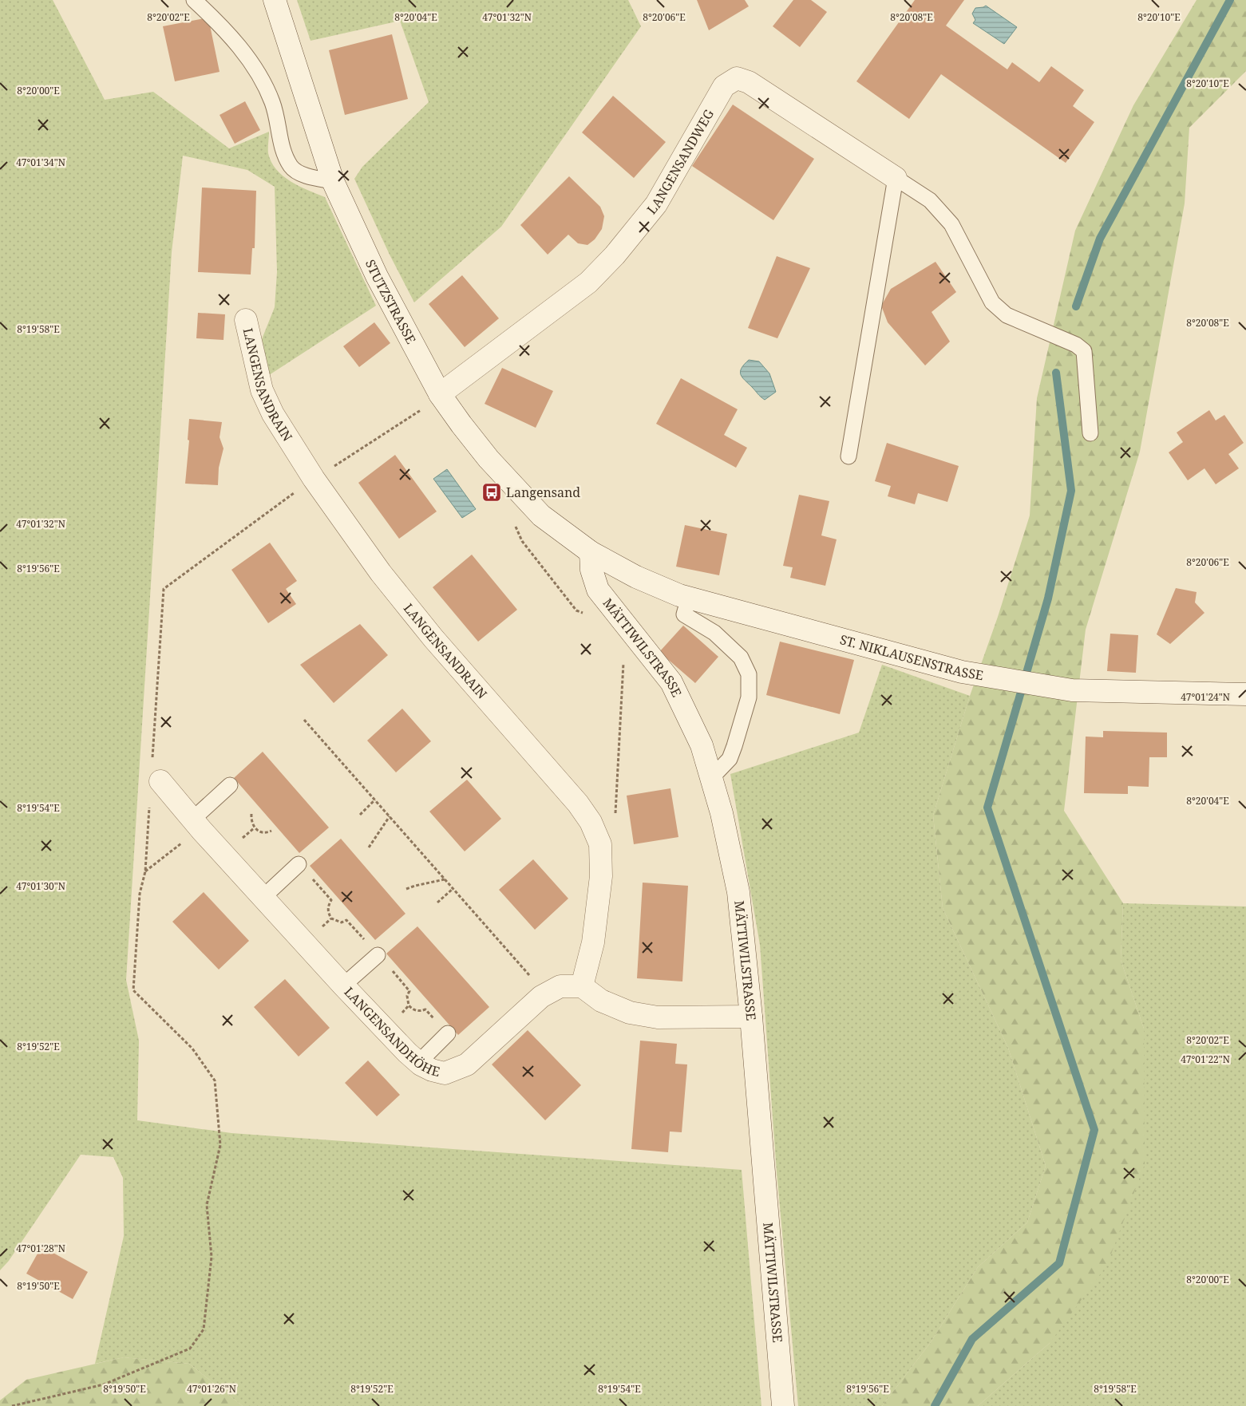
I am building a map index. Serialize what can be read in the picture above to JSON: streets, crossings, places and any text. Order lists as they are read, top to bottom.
{
  "streets": {
    "street": [
      "LANGENSANDWEG",
      "STUTZSTRASSE",
      "LANGENSANDRAIN",
      "MÄTTIWILSTRASSE",
      "ST. NIKLAUSENSTRASSE",
      "LANGENSANDHÖHE"
    ]
  },
  "crossings": [
    ["LANGENSANDWEG", "STUTZSTRASSE"],
    ["STUTZSTRASSE", "MÄTTIWILSTRASSE"],
    ["STUTZSTRASSE", "ST. NIKLAUSENSTRASSE"],
    ["LANGENSANDRAIN", "LANGENSANDHÖHE"],
    ["MÄTTIWILSTRASSE", "ST. NIKLAUSENSTRASSE"]
  ],
  "places": {
    "bus stop": ["Langensand"]
  },
  "coordinates": [
    "8°20'10\"E",
    "8°20'02\"E",
    "8°20'04\"E",
    "8°20'06\"E",
    "8°20'08\"E",
    "47°01'32\"N",
    "8°20'00\"E",
    "47°01'34\"N",
    "8°19'58\"E",
    "8°19'56\"E",
    "47°01'24\"N",
    "8°19'54\"E",
    "47°01'30\"N",
    "8°19'52\"E",
    "47°01'22\"N",
    "47°01'28\"N",
    "8°19'50\"E",
    "47°01'26\"N"
  ]
}
